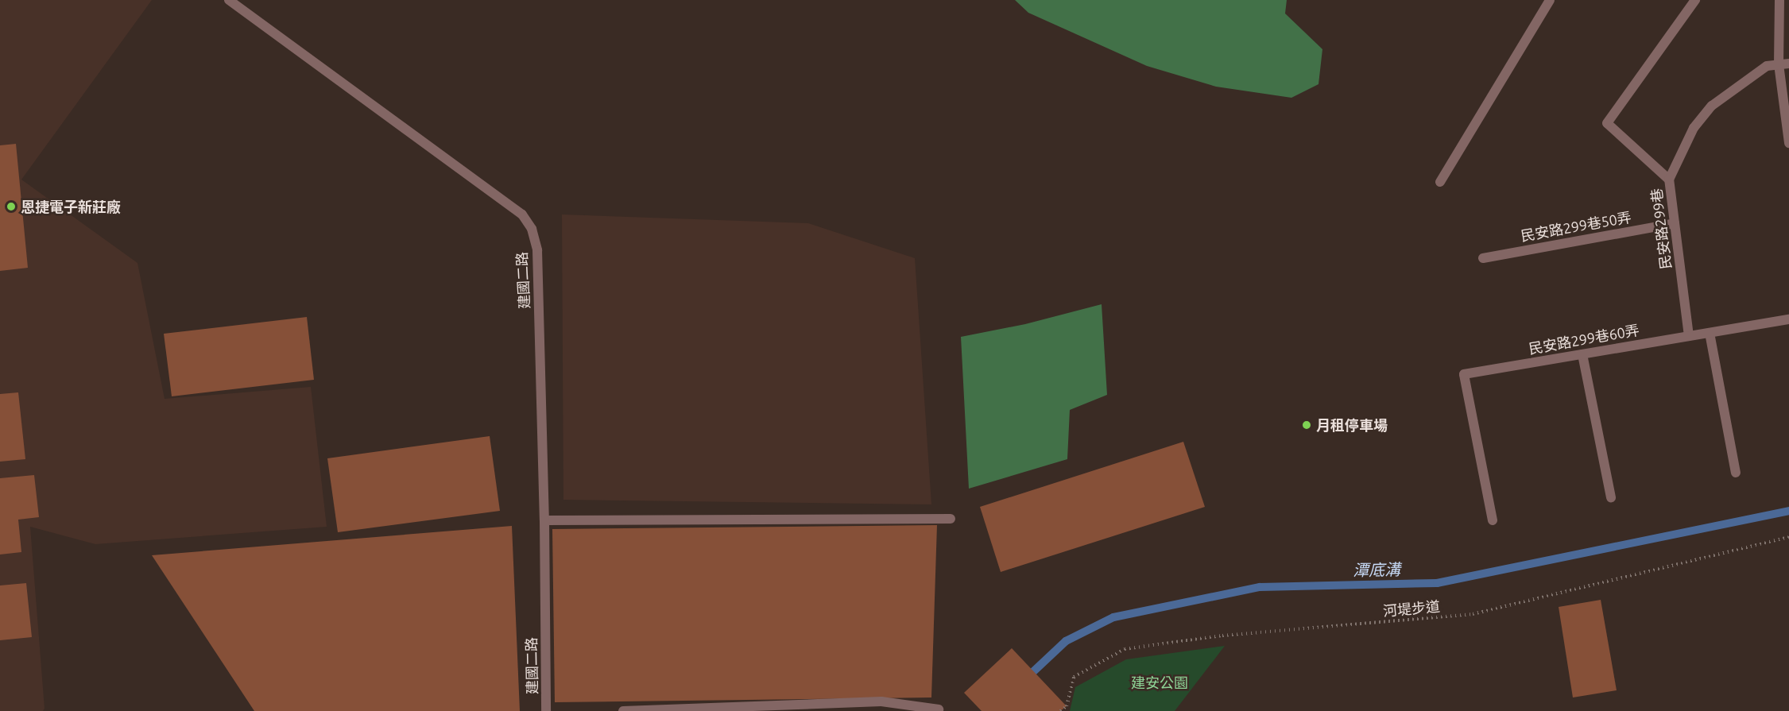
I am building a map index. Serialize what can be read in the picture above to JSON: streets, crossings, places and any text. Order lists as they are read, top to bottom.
{
  "streets": {
    "street": [
      "民安路299巷50弄",
      "民安路299巷",
      "建國二路",
      "民安路299巷60弄"
    ],
    "path": ["河堤步道"]
  },
  "crossings": [
    ["民安路299巷50弄", "民安路299巷"],
    ["民安路299巷", "民安路299巷60弄"]
  ],
  "water": ["潭底溝"],
  "parks": ["建安公園"],
  "places": ["恩捷電子新莊廠", "月租停車場"]
}
